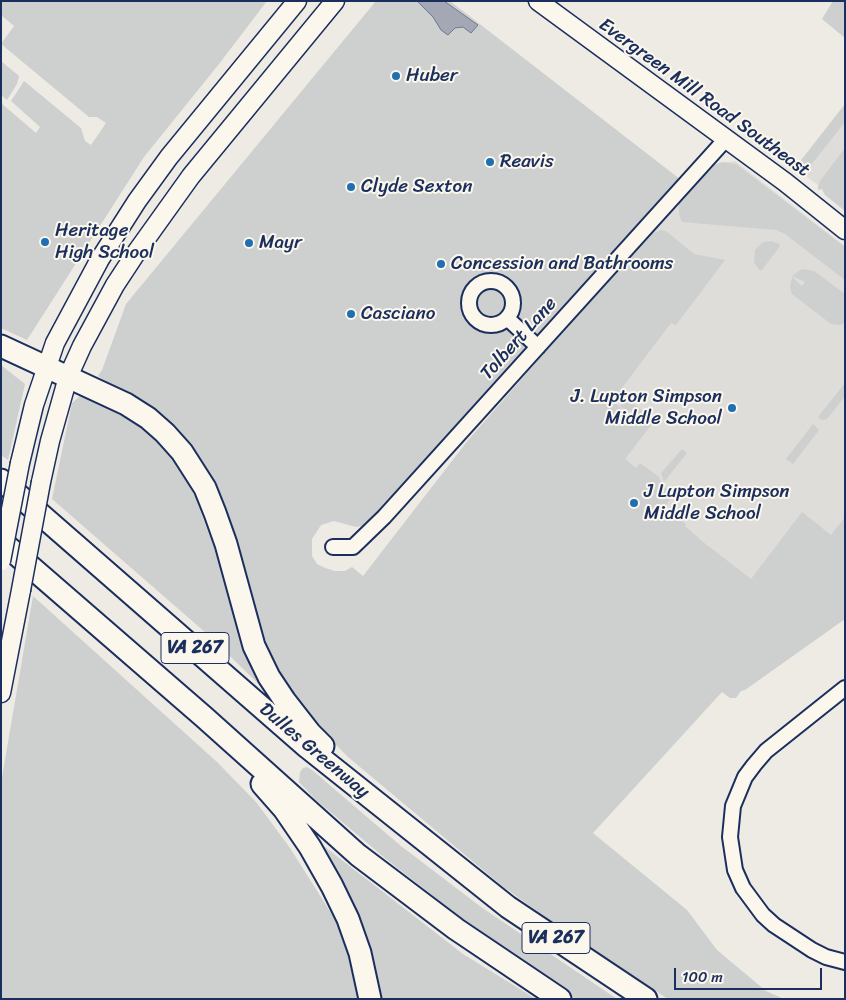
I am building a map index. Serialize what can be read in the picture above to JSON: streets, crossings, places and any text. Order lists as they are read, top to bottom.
{
  "streets": {
    "highway": ["VA 267", "Dulles Greenway"],
    "main road": ["Evergreen Mill Road Southeast"],
    "street": ["Tolbert Lane"]
  },
  "crossings": [
    ["Evergreen Mill Road Southeast", "Tolbert Lane"]
  ],
  "places": [
    "Huber",
    "Reavis",
    "Clyde Sexton",
    "Heritage High School",
    "Mayr",
    "Concession and Bathrooms",
    "Casciano",
    "J. Lupton Simpson Middle School",
    "J Lupton Simpson Middle School"
  ],
  "scale_bar": "100 m"
}
